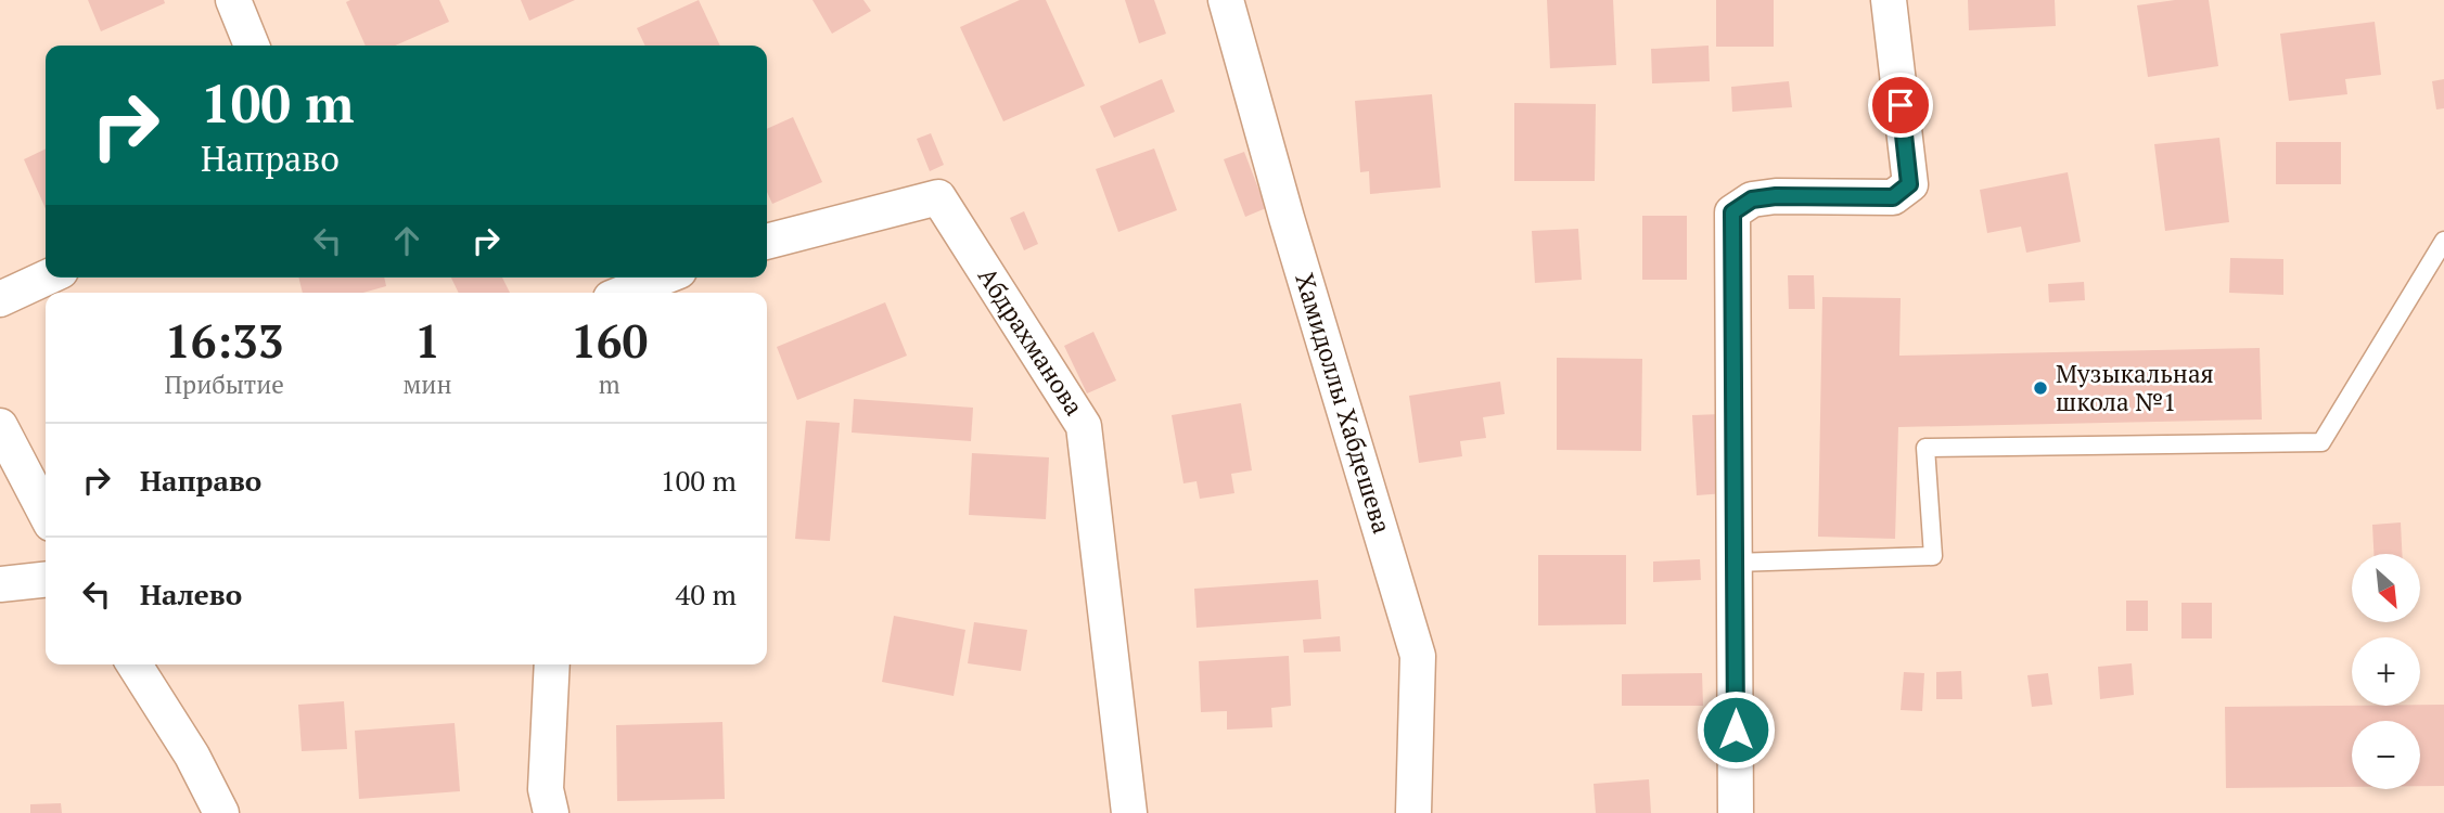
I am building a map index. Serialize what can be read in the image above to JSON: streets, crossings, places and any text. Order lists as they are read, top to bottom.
{
  "streets": {
    "street": ["Абдрахманова", "Хамидоллы Хабдешева"]
  },
  "places": ["Музыкальная школа №1"],
  "north": "bottom right",
  "page": {
    "turn": ["100 m", "Направо"],
    "eta": [
      "16:33",
      "Прибытие",
      "1",
      "мин",
      "160",
      "m"
    ],
    "list": [
      {
        "name": "Направо",
        "value": "100 m"
      },
      {
        "name": "Налево",
        "value": "40 m"
      }
    ],
    "map_buttons": ["+", "−"]
  }
}
